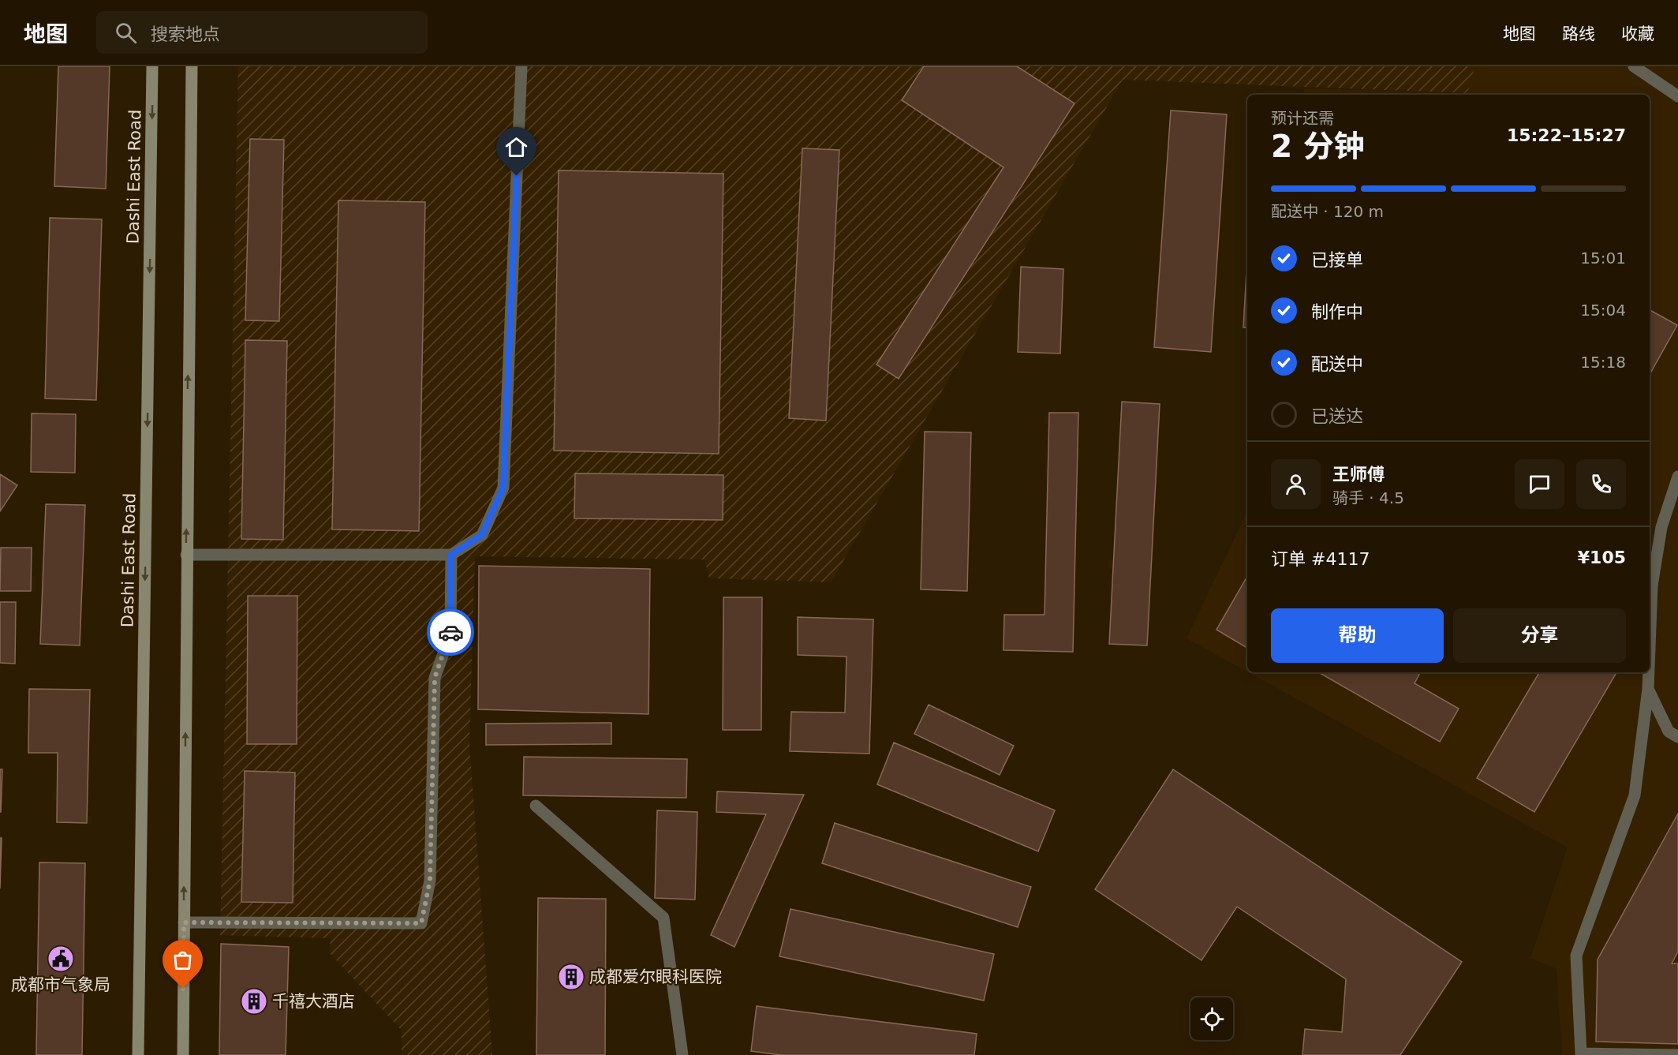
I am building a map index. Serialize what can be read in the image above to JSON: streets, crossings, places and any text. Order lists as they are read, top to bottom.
{
  "streets": {
    "main road": ["Dashi East Road"]
  },
  "places": {
    "public building": ["成都市气象局"],
    "building": ["成都爱尔眼科医院", "千禧大酒店"]
  },
  "page": {
    "header": "地图",
    "search": "搜索地点",
    "nav": ["地图", "路线", "收藏"],
    "heading": ["2 分钟", "预计还需", "15:22–15:27"],
    "panel": [
      "王师傅",
      "骑手 · 4.5",
      "订单 #4117",
      "¥105"
    ],
    "bar": "配送中 · 120 m",
    "list": [
      ["已接单", "15:01"],
      ["制作中", "15:04"],
      ["配送中", "15:18"],
      "已送达"
    ],
    "buttons": ["帮助", "分享"]
  }
}
